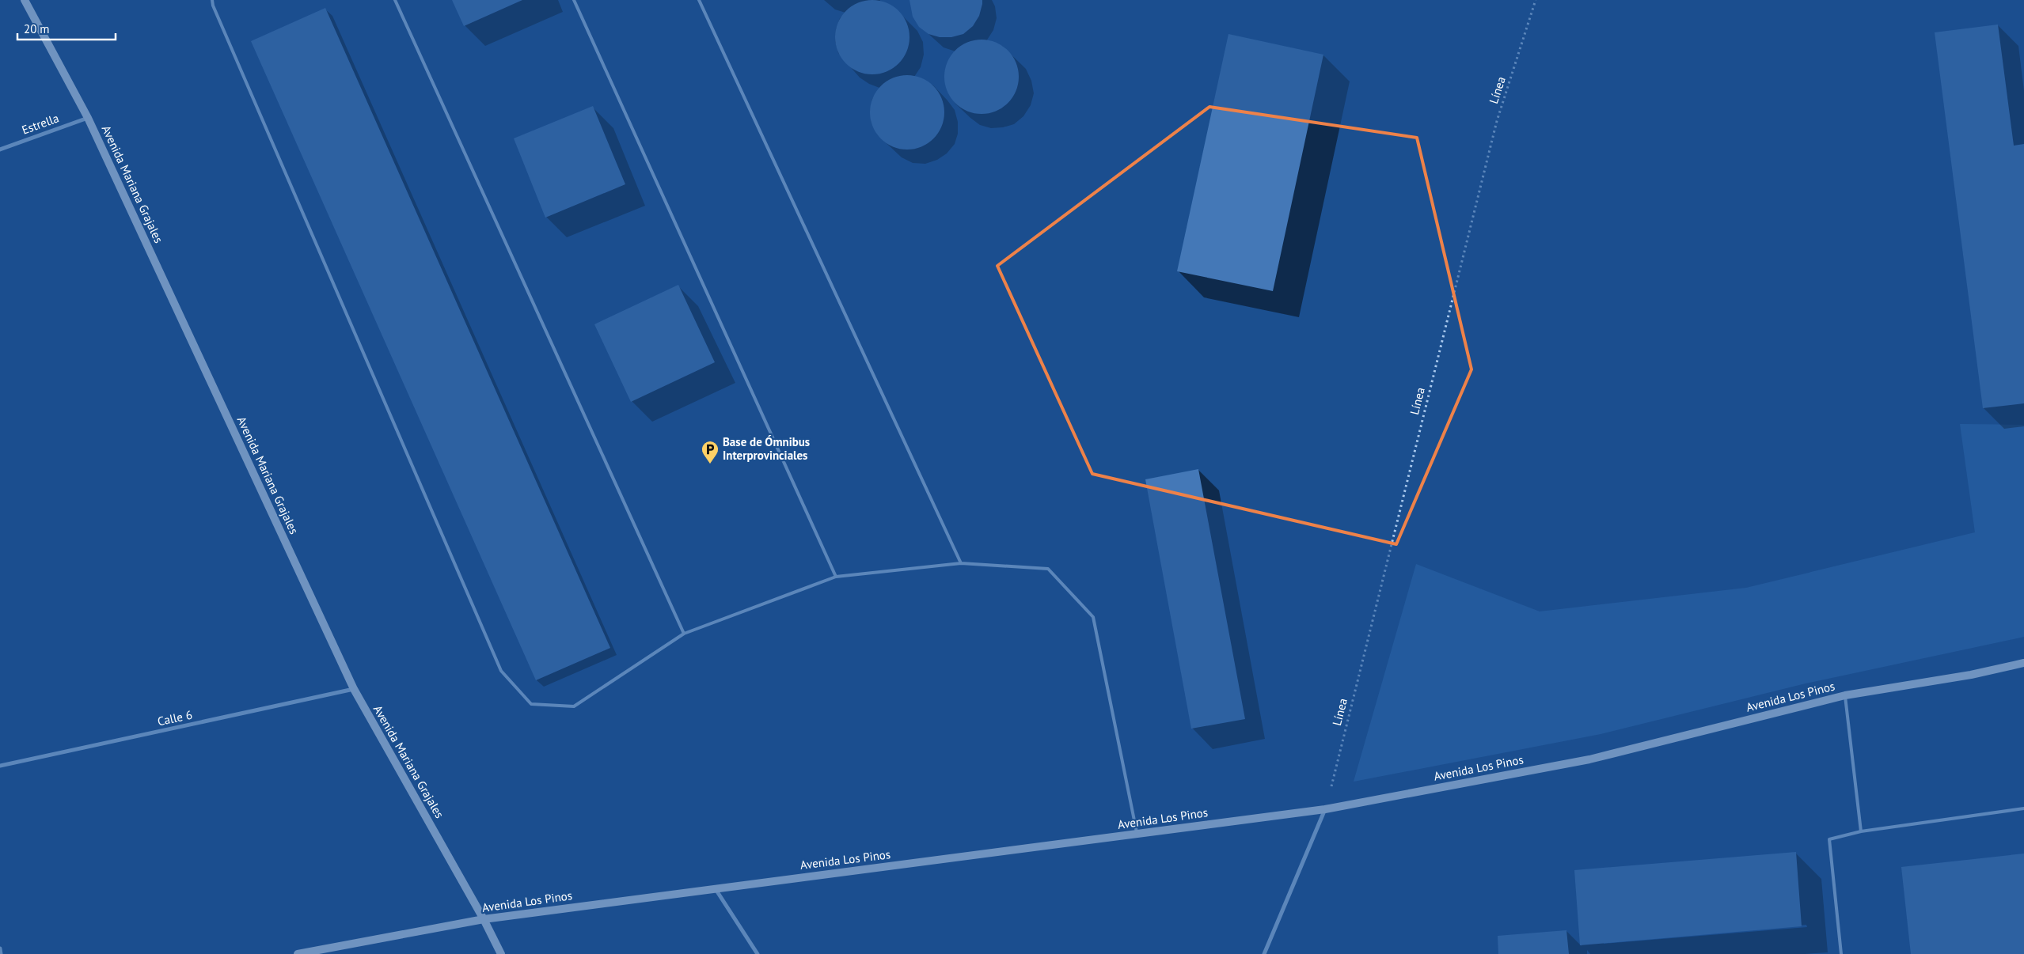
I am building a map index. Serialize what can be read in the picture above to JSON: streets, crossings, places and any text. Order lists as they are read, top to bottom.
{
  "streets": {
    "street": [
      "Estrella",
      "Avenida Mariana Grajales",
      "Avenida Los Pinos",
      "Calle 6"
    ],
    "path": ["Línea"]
  },
  "crossings": [
    ["Línea", "Avenida Los Pinos"],
    ["Estrella", "Avenida Mariana Grajales"],
    ["Avenida Mariana Grajales", "Avenida Los Pinos"],
    ["Avenida Mariana Grajales", "Calle 6"]
  ],
  "places": {
    "parking": ["Base de Ómnibus Interprovinciales"]
  },
  "scale_bar": "20 m"
}
